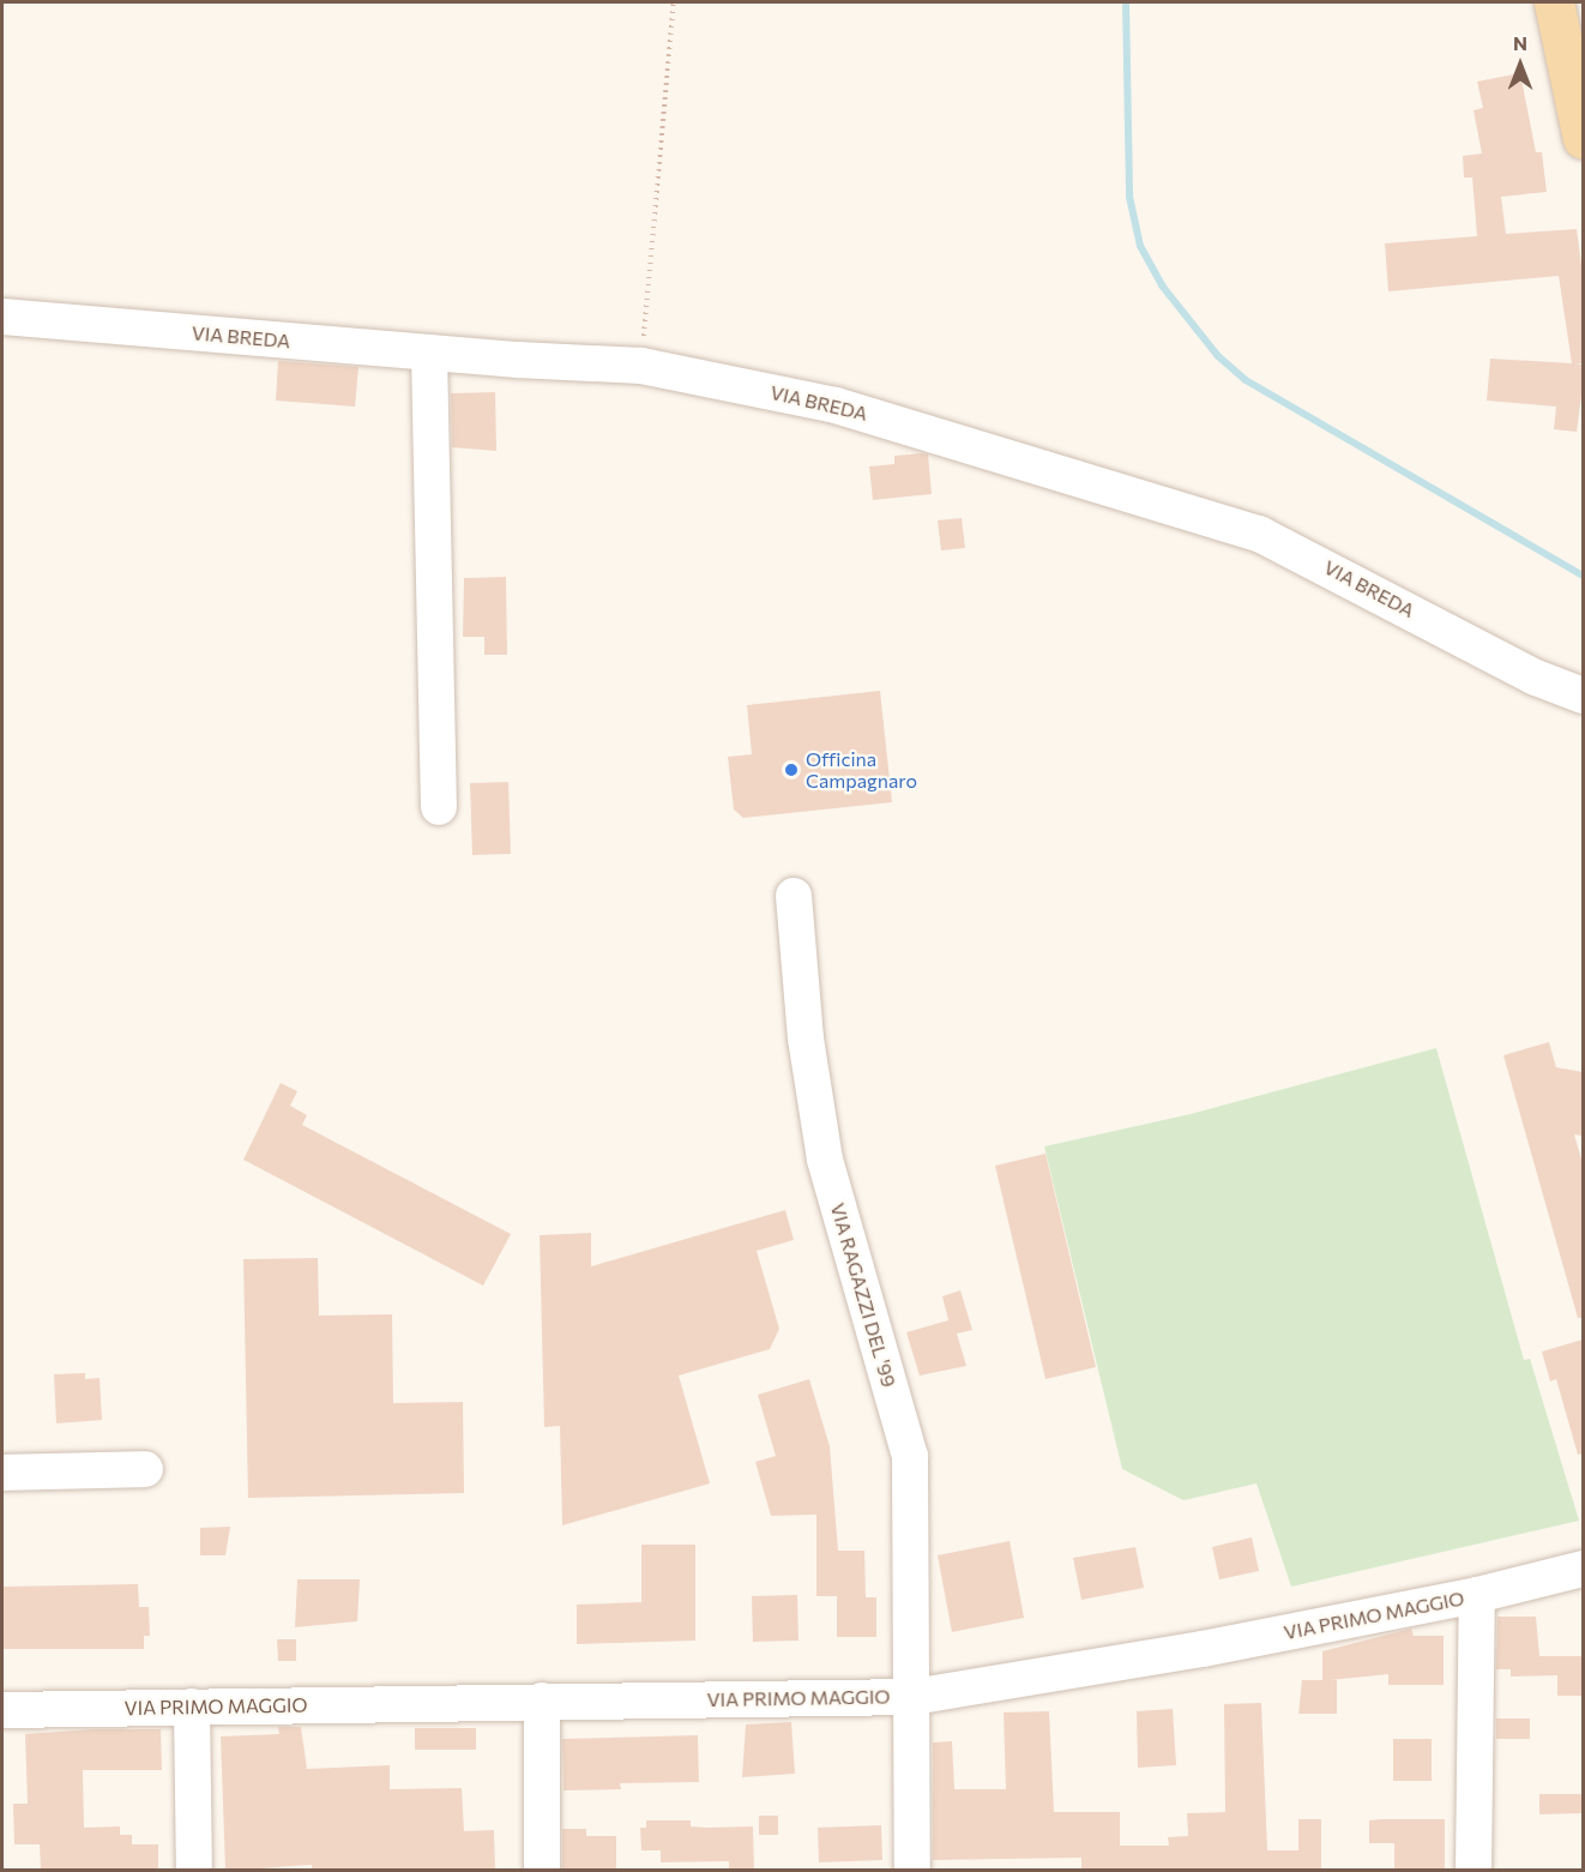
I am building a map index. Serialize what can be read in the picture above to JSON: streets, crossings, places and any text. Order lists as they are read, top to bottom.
{
  "streets": {
    "street": ["VIA BREDA", "VIA RAGAZZI DEL '99", "VIA PRIMO MAGGIO"]
  },
  "crossings": [
    ["VIA RAGAZZI DEL '99", "VIA PRIMO MAGGIO"]
  ],
  "places": ["Officina Campagnaro"],
  "north": "top"
}
